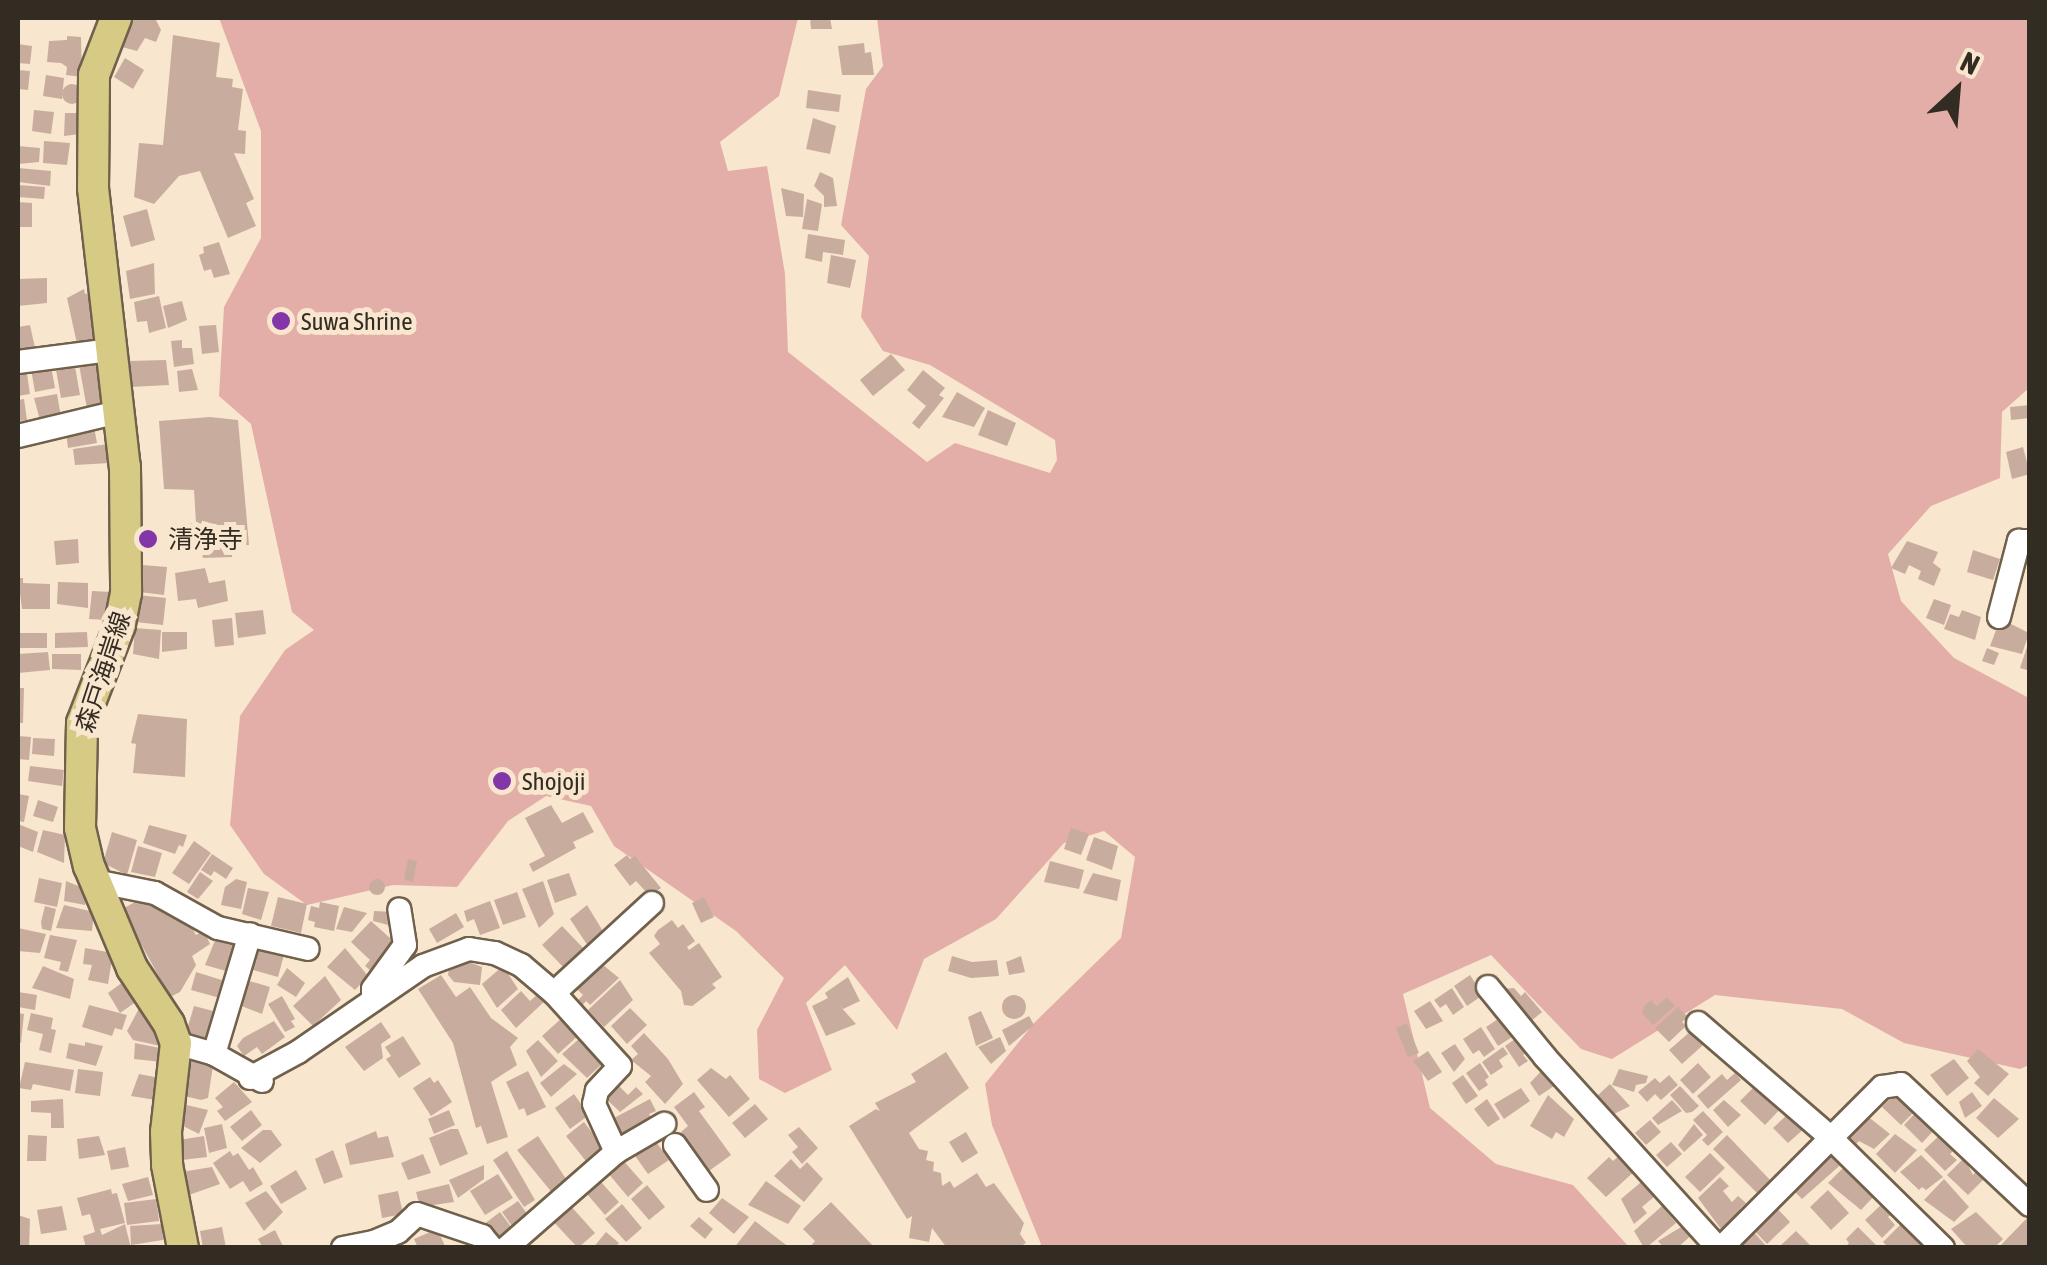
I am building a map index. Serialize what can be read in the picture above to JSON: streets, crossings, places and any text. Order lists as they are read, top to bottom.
{
  "streets": {
    "main road": ["森戸海岸線"]
  },
  "places": ["Suwa Shrine", "清浄寺", "Shojoji"],
  "north": "top right"
}
